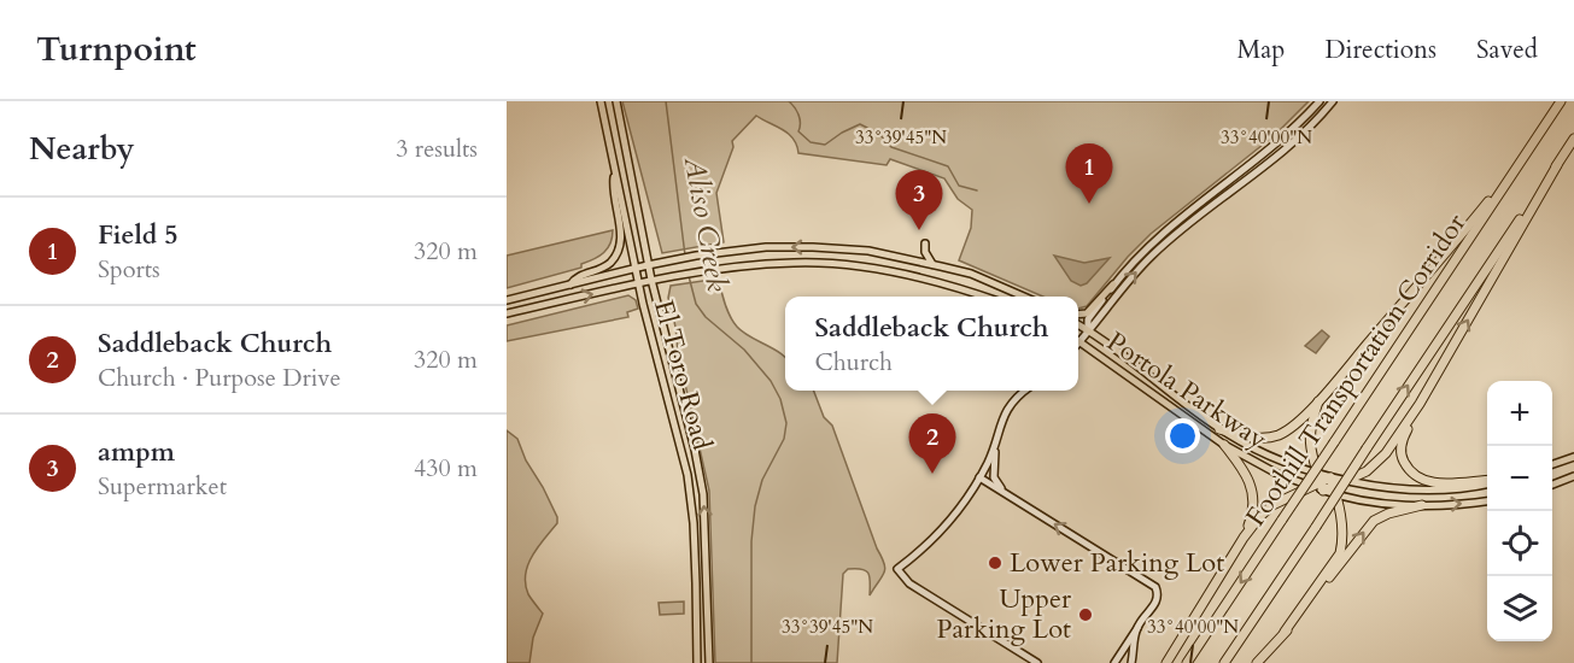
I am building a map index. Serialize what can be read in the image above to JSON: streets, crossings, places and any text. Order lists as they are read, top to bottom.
{
  "streets": {
    "highway": ["Foothill Transportation Corridor"],
    "main road": ["El Toro Road", "Portola Parkway"]
  },
  "water": ["Aliso Creek"],
  "places": ["Lower Parking Lot", "Upper Parking Lot"],
  "page": {
    "header": "Turnpoint",
    "nav": ["Map", "Directions", "Saved"],
    "heading": ["Nearby", "3 results"],
    "pins": ["1", "3", "2"],
    "list": [
      {
        "mark": "1",
        "name": "Field 5",
        "note": "Sports",
        "value": "320 m"
      },
      {
        "mark": "2",
        "name": "Saddleback Church",
        "note": "Church · Purpose Drive",
        "value": "320 m"
      },
      {
        "mark": "3",
        "name": "ampm",
        "note": "Supermarket",
        "value": "430 m"
      }
    ],
    "popup": ["Saddleback Church", "Church"],
    "map_buttons": ["+", "−"]
  },
  "coordinates": ["33°39'45\"N", "33°40'00\"N"]
}
